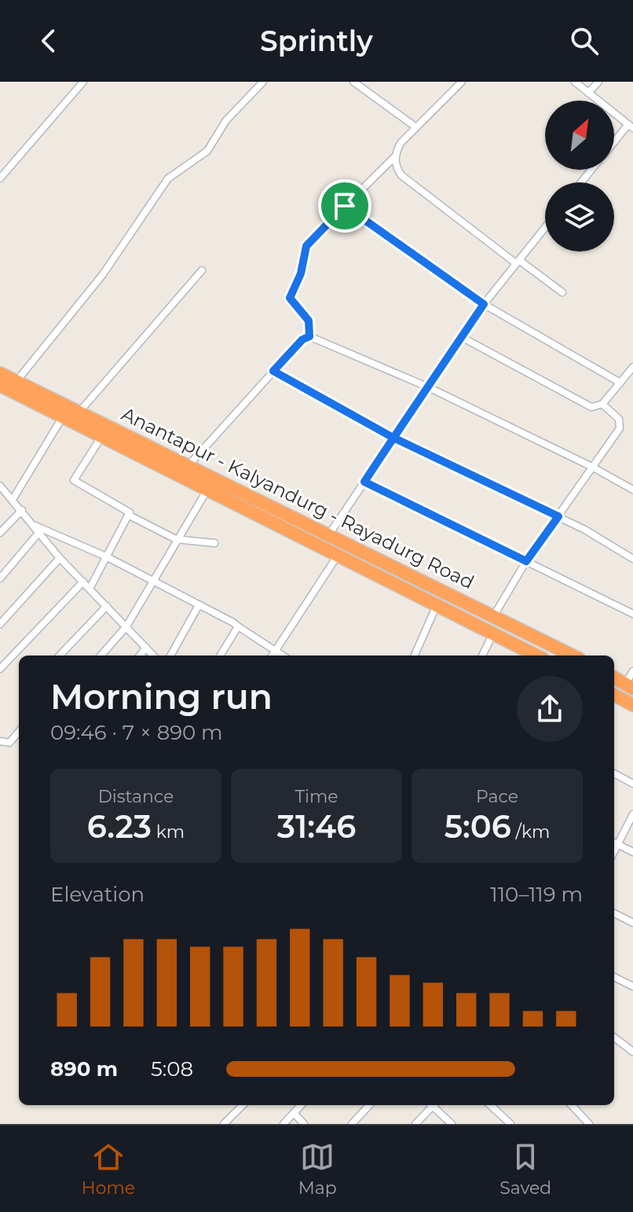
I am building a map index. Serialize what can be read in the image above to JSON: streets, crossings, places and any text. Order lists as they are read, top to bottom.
{
  "streets": {
    "highway": ["Anantapur - Kalyandurg - Rayadurg Road"]
  },
  "north": "top right",
  "page": {
    "header": "Sprintly",
    "heading": ["Morning run", "09:46 · 7 × 890 m"],
    "stats": [
      ["Distance", "6.23 km"],
      ["Time", "31:46"],
      ["Pace", "5:06 /km"]
    ],
    "chart": ["Elevation", "110–119 m"],
    "list": [
      {
        "name": "890 m",
        "note": "5:08"
      }
    ],
    "tabs": ["Home", "Map", "Saved"]
  }
}
